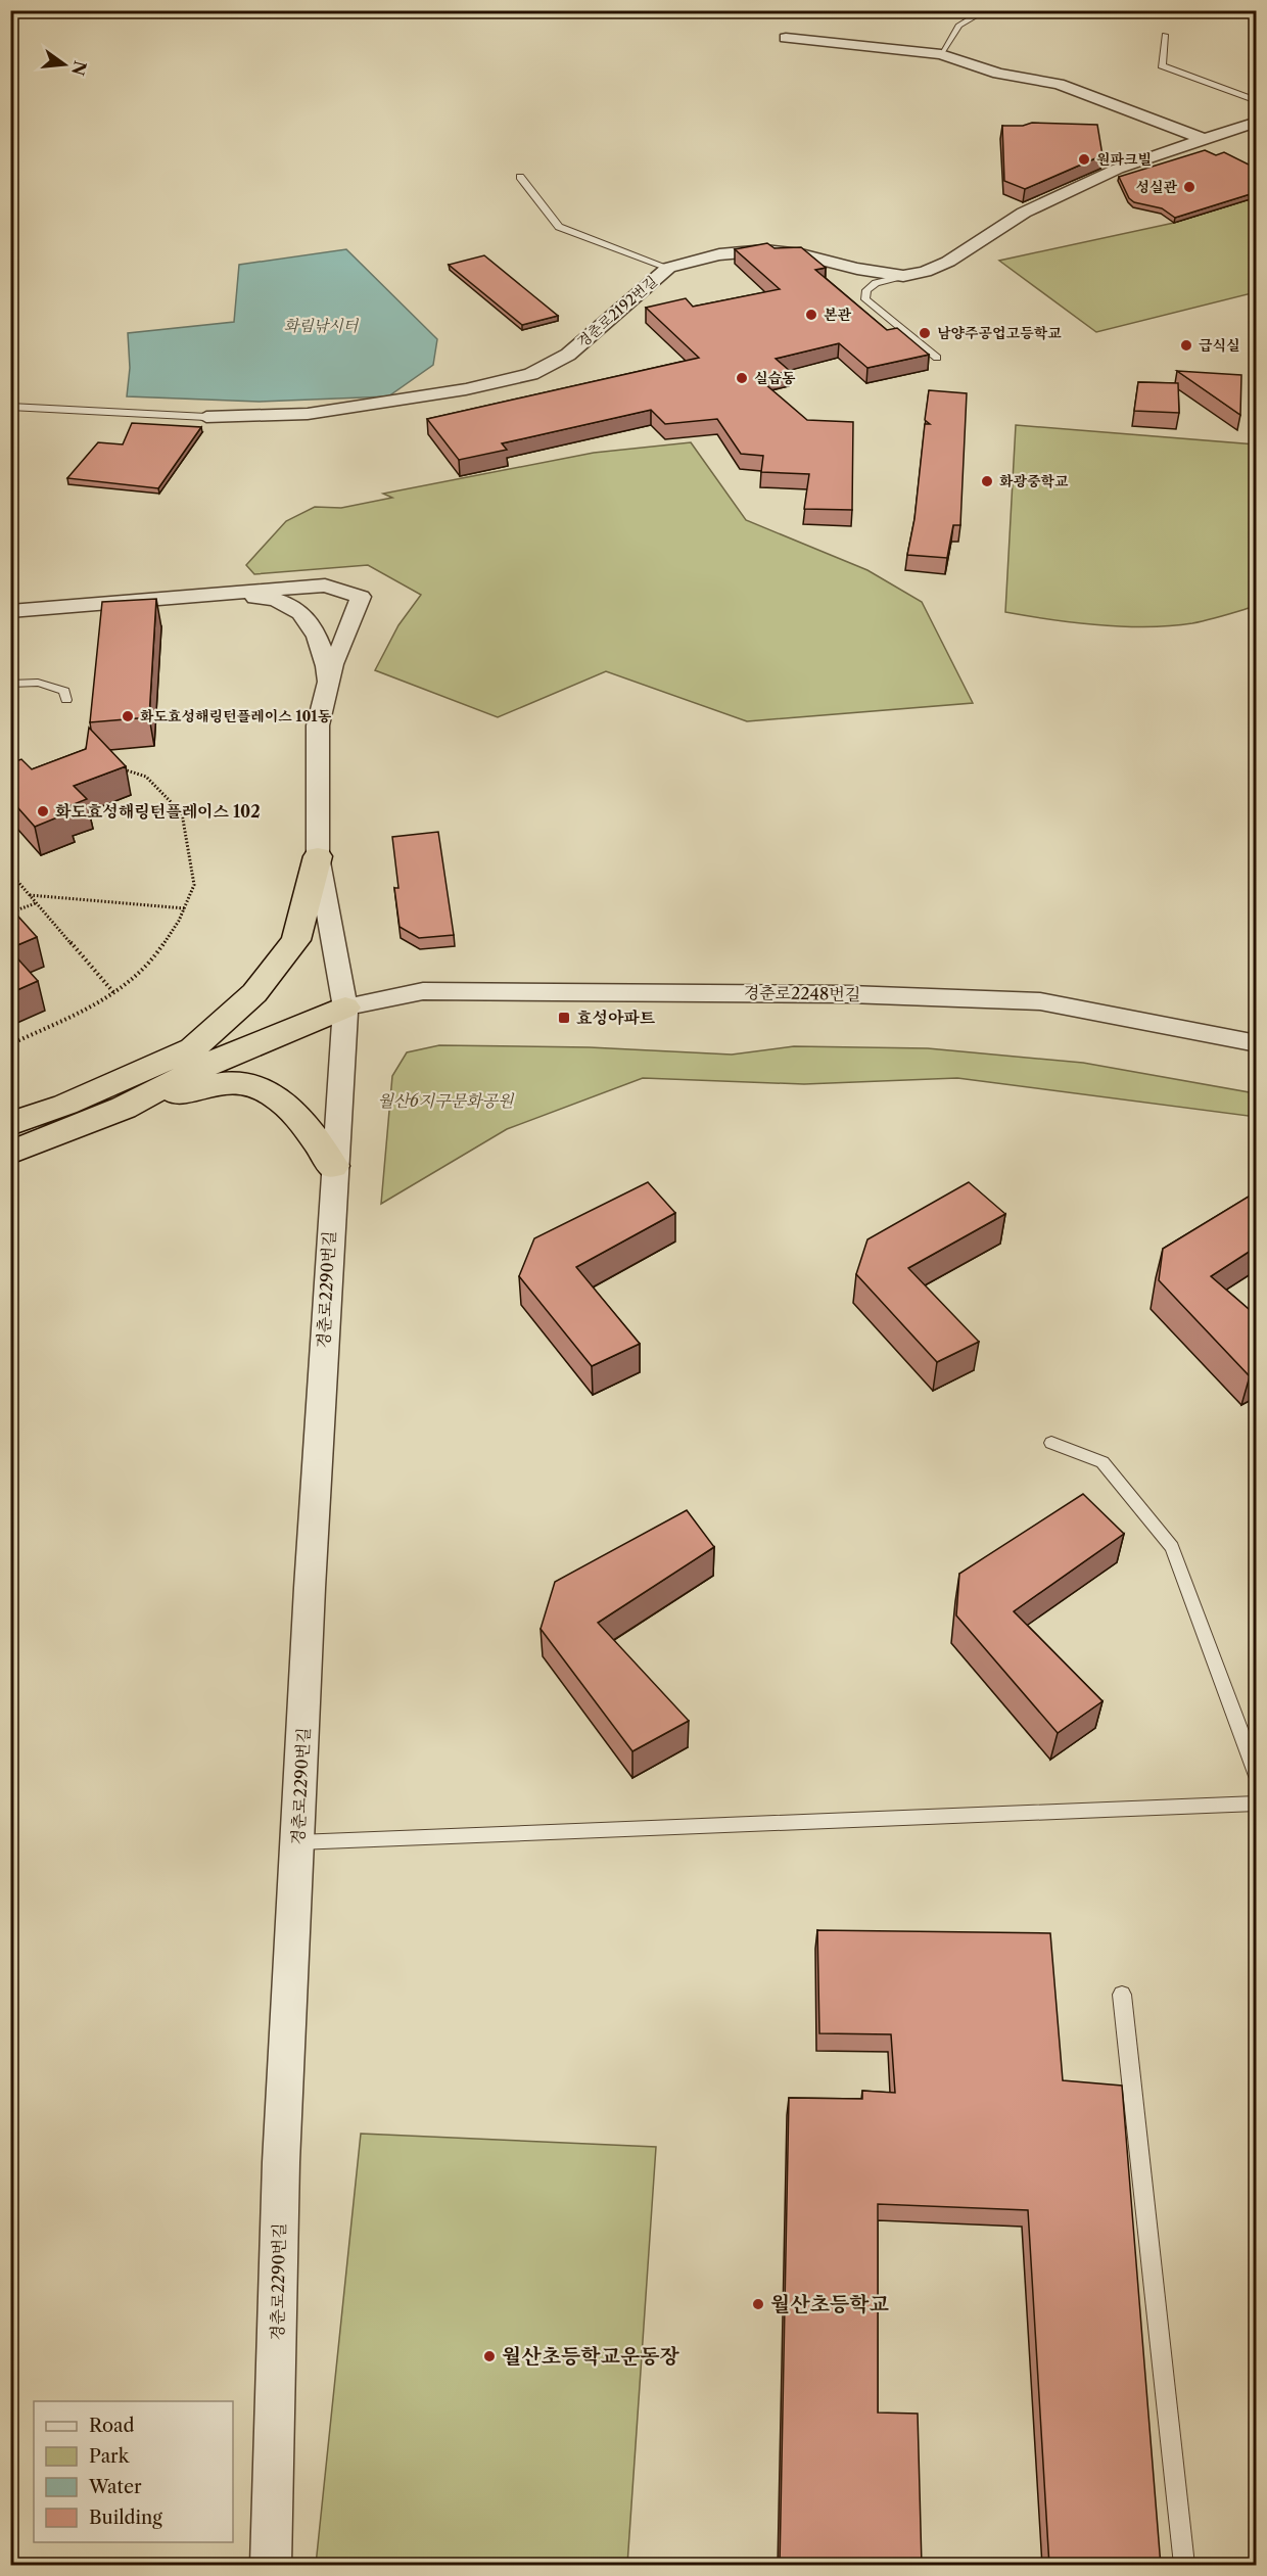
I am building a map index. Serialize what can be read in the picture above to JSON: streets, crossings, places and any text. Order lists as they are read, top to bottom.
{
  "streets": {
    "street": ["경춘로2192번길", "경춘로2248번길", "경춘로2290번길"]
  },
  "crossings": [
    ["경춘로2248번길", "경춘로2290번길"]
  ],
  "water": ["화림낚시터"],
  "parks": ["월산6지구문화공원"],
  "places": {
    "other": [
      "원파크빌",
      "성실관",
      "본관",
      "남양주공업고등학교",
      "급식실",
      "실습동",
      "화광중학교",
      "화도효성해링턴플레이스 101동",
      "화도효성해링턴플레이스 102",
      "월산초등학교",
      "월산초등학교운동장"
    ],
    "transit": ["효성아파트"]
  },
  "legend": [
    "Road",
    "Park",
    "Water",
    "Building"
  ],
  "north": "right"
}
